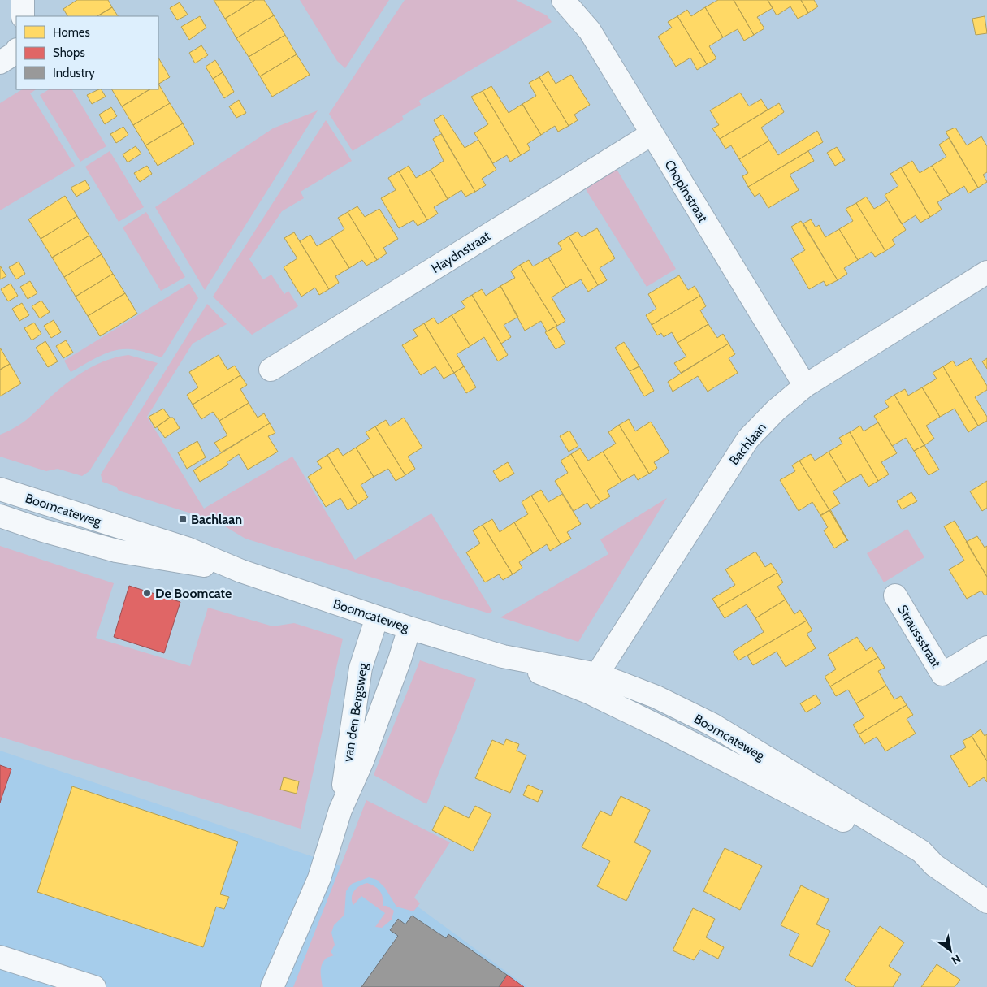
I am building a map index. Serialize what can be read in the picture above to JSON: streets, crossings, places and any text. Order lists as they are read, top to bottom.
{
  "streets": {
    "street": [
      "Chopinstraat",
      "Haydnstraat",
      "Bachlaan",
      "Boomcateweg",
      "Straussstraat",
      "van den Bergsweg"
    ]
  },
  "crossings": [
    ["Chopinstraat", "Haydnstraat"],
    ["Chopinstraat", "Bachlaan"],
    ["Bachlaan", "Boomcateweg"],
    ["Boomcateweg", "van den Bergsweg"]
  ],
  "places": {
    "transit": ["Bachlaan"],
    "other": ["De Boomcate"]
  },
  "legend": ["Homes", "Shops", "Industry"],
  "north": "bottom right"
}
